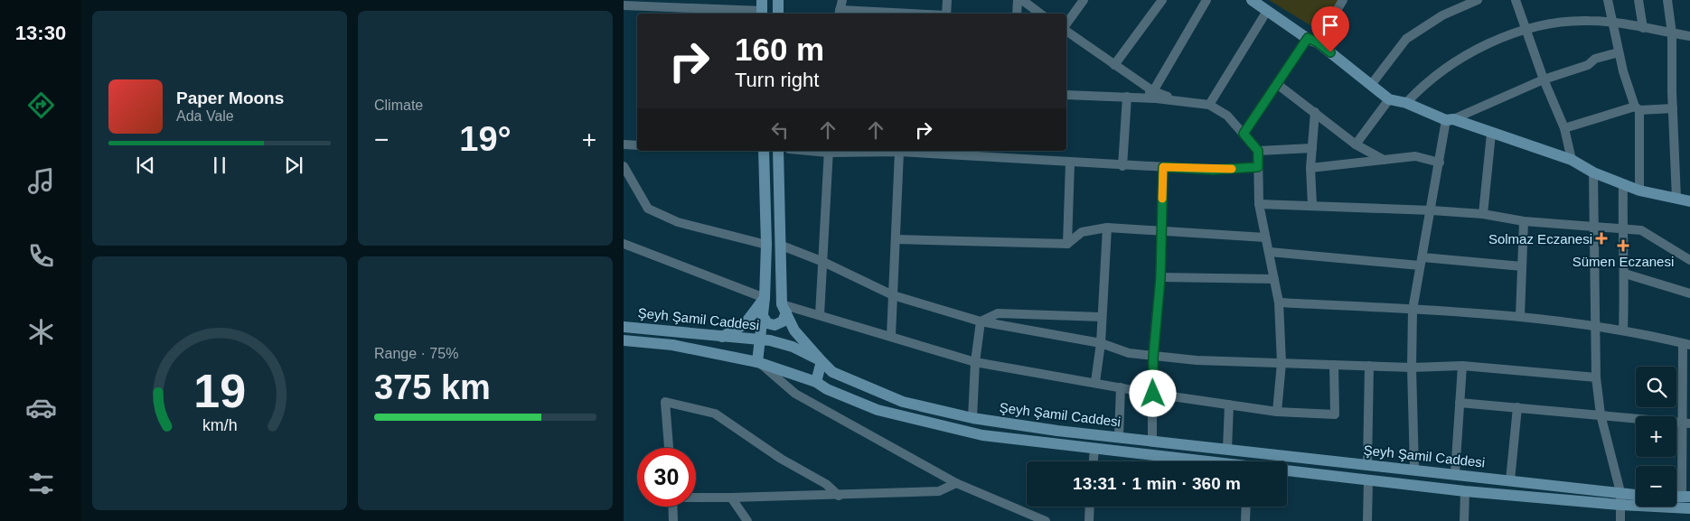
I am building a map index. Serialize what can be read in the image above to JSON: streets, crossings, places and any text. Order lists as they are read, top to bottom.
{
  "streets": {
    "main road": ["Şeyh Şamil Caddesi"]
  },
  "places": {
    "health": ["Solmaz Eczanesi", "Sümen Eczanesi"]
  },
  "page": {
    "tabs": "13:30",
    "tile": [
      "Climate",
      ["Range · 75%", "375 km"]
    ],
    "turn": ["160 m", "Turn right"],
    "song": ["Paper Moons", "Ada Vale"],
    "heat": ["−", "19°", "+"],
    "map_buttons": ["+", "−"],
    "limit": "30",
    "trip": "13:31 · 1 min · 360 m",
    "gauge": ["19", "km/h"]
  }
}
